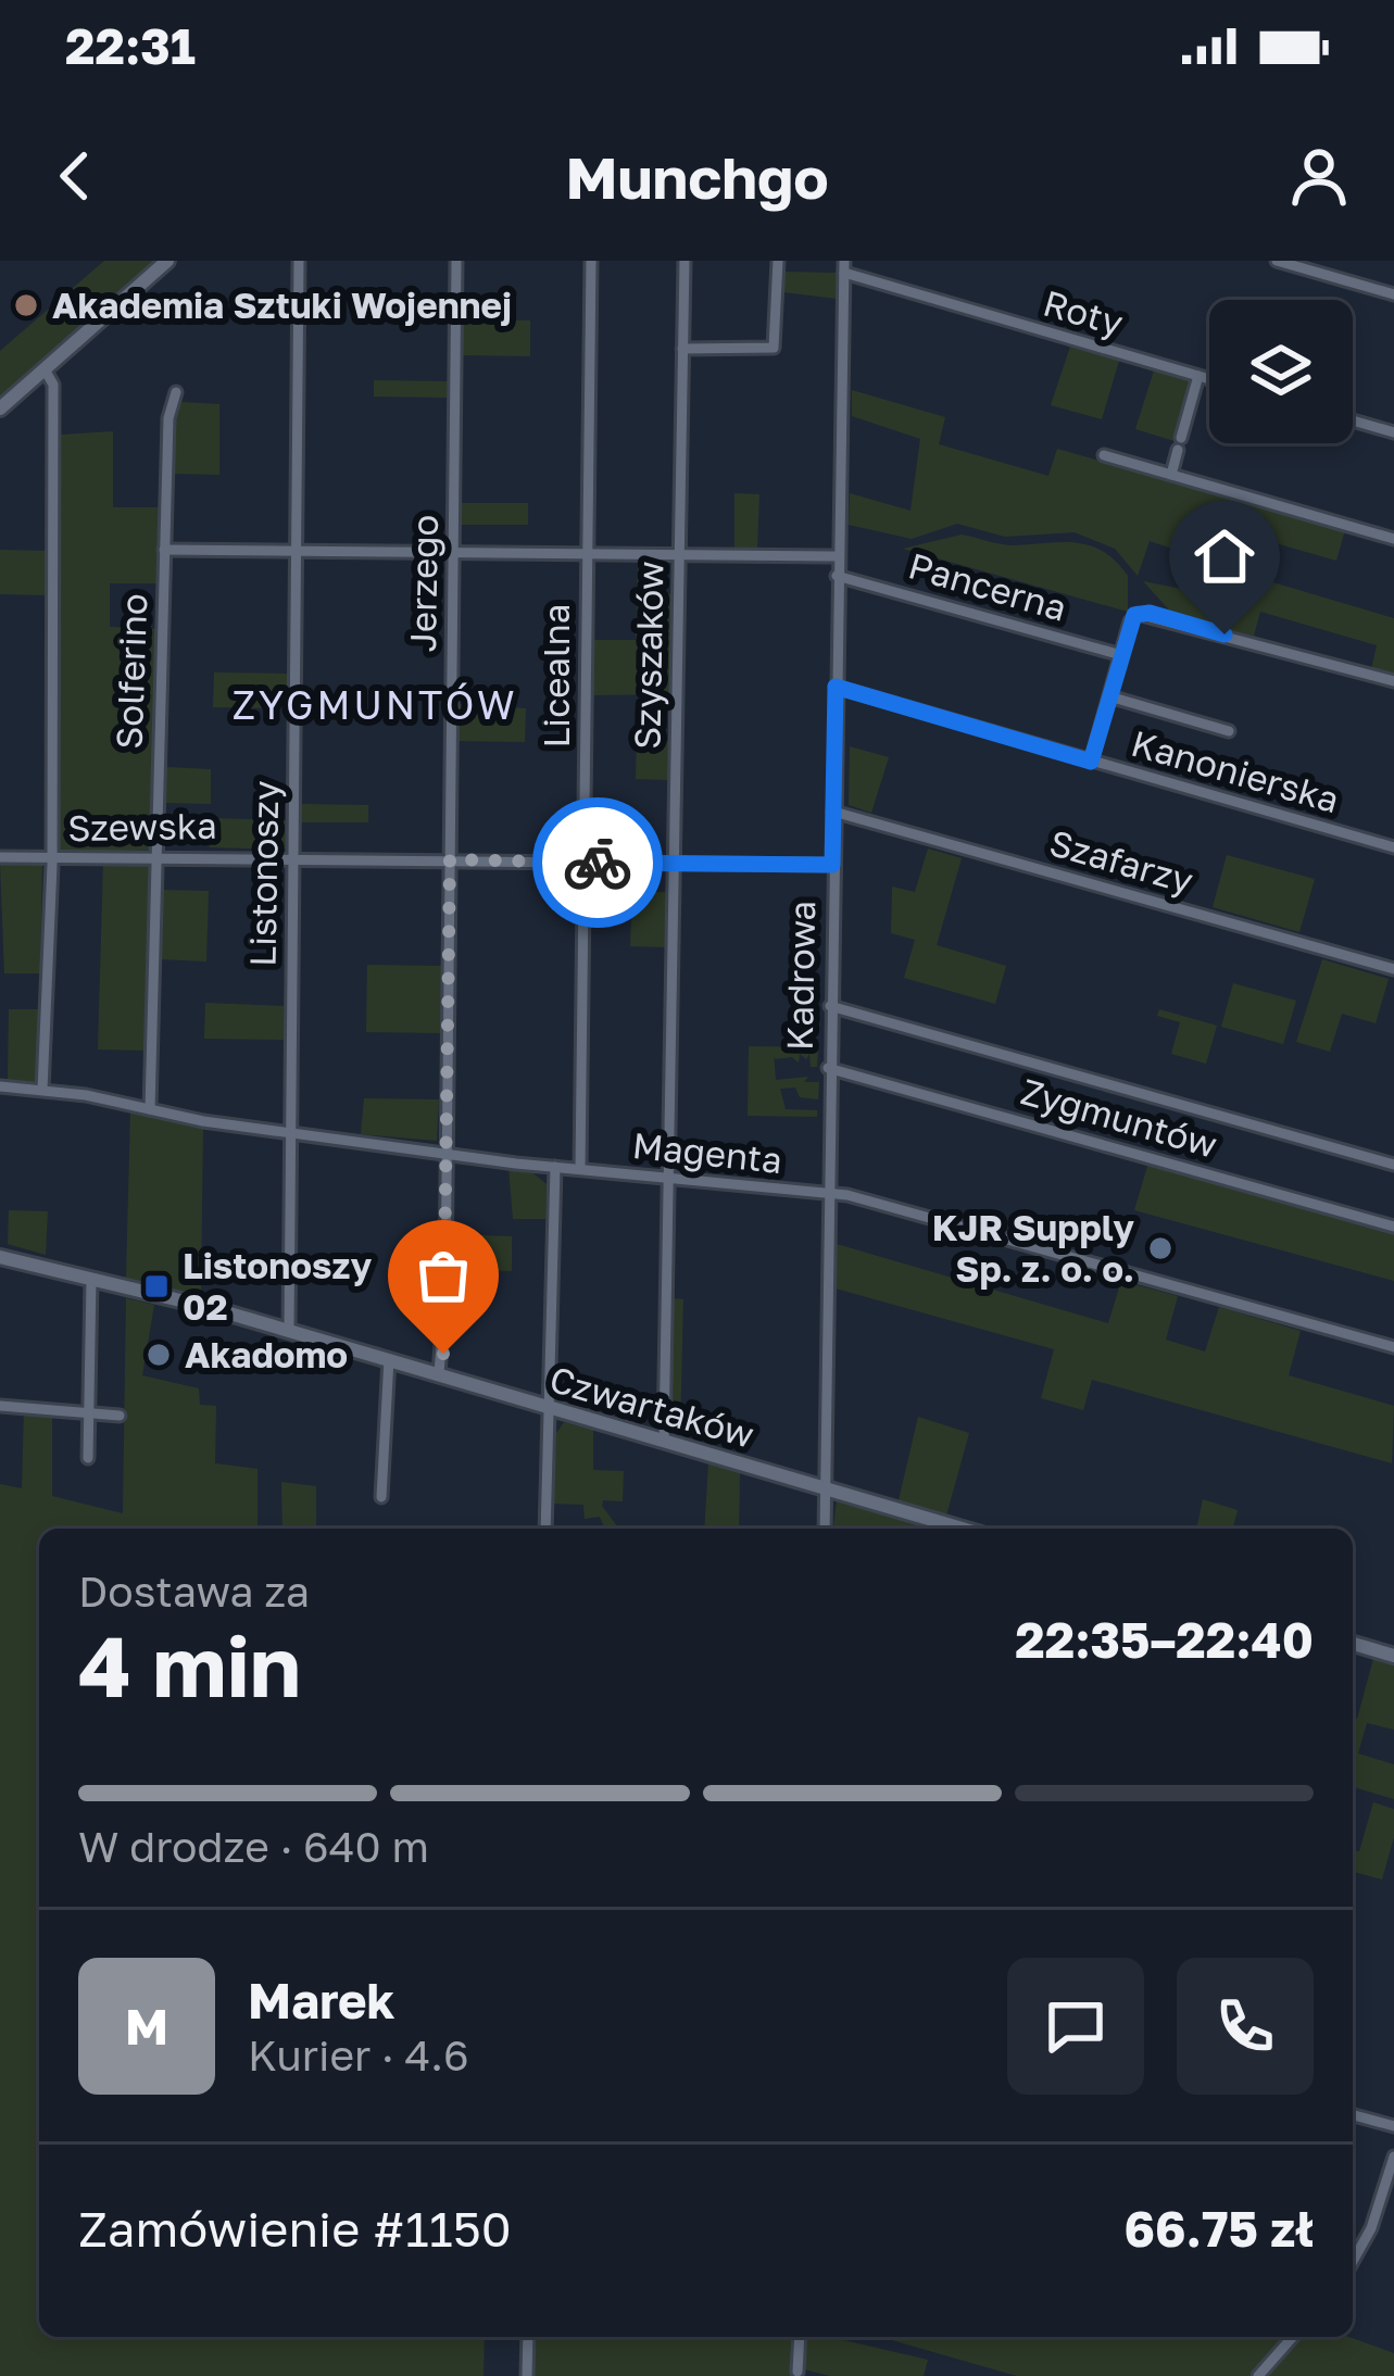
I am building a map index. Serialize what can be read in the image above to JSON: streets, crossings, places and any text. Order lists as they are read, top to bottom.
{
  "streets": {
    "street": [
      "Roty",
      "Jerzego",
      "Pancerna",
      "Szyszaków",
      "Solferino",
      "Licealna",
      "Kanonierska",
      "Szewska",
      "Szafarzy",
      "Listonoszy",
      "Kadrowa",
      "Zygmuntów",
      "Magenta",
      "Czwartaków"
    ]
  },
  "crossings": [
    ["Roty", "Kadrowa"],
    ["Jerzego", "Szewska"],
    ["Jerzego", "Magenta"],
    ["Jerzego", "Czwartaków"],
    ["Pancerna", "Kadrowa"],
    ["Szyszaków", "Szewska"],
    ["Szyszaków", "Magenta"],
    ["Szyszaków", "Czwartaków"],
    ["Solferino", "Szewska"],
    ["Solferino", "Magenta"],
    ["Licealna", "Szewska"],
    ["Licealna", "Magenta"],
    ["Kanonierska", "Kadrowa"],
    ["Szewska", "Listonoszy"],
    ["Szewska", "Kadrowa"],
    ["Szafarzy", "Kadrowa"],
    ["Listonoszy", "Magenta"],
    ["Listonoszy", "Czwartaków"],
    ["Kadrowa", "Zygmuntów"],
    ["Kadrowa", "Magenta"],
    ["Kadrowa", "Czwartaków"]
  ],
  "districts": ["ZYGMUNTÓW"],
  "places": {
    "other": ["Akademia Sztuki Wojennej", "KJR Supply Sp. z. o. o.", "Akadomo"],
    "transit": ["Listonoszy 02"]
  },
  "page": {
    "status": "22:31",
    "header": "Munchgo",
    "heading": ["4 min", "Dostawa za", "22:35–22:40"],
    "panel": [
      "Marek",
      "Kurier · 4.6",
      "Zamówienie #1150",
      "66.75 zł"
    ],
    "bar": "W drodze · 640 m",
    "round": "M"
  }
}
